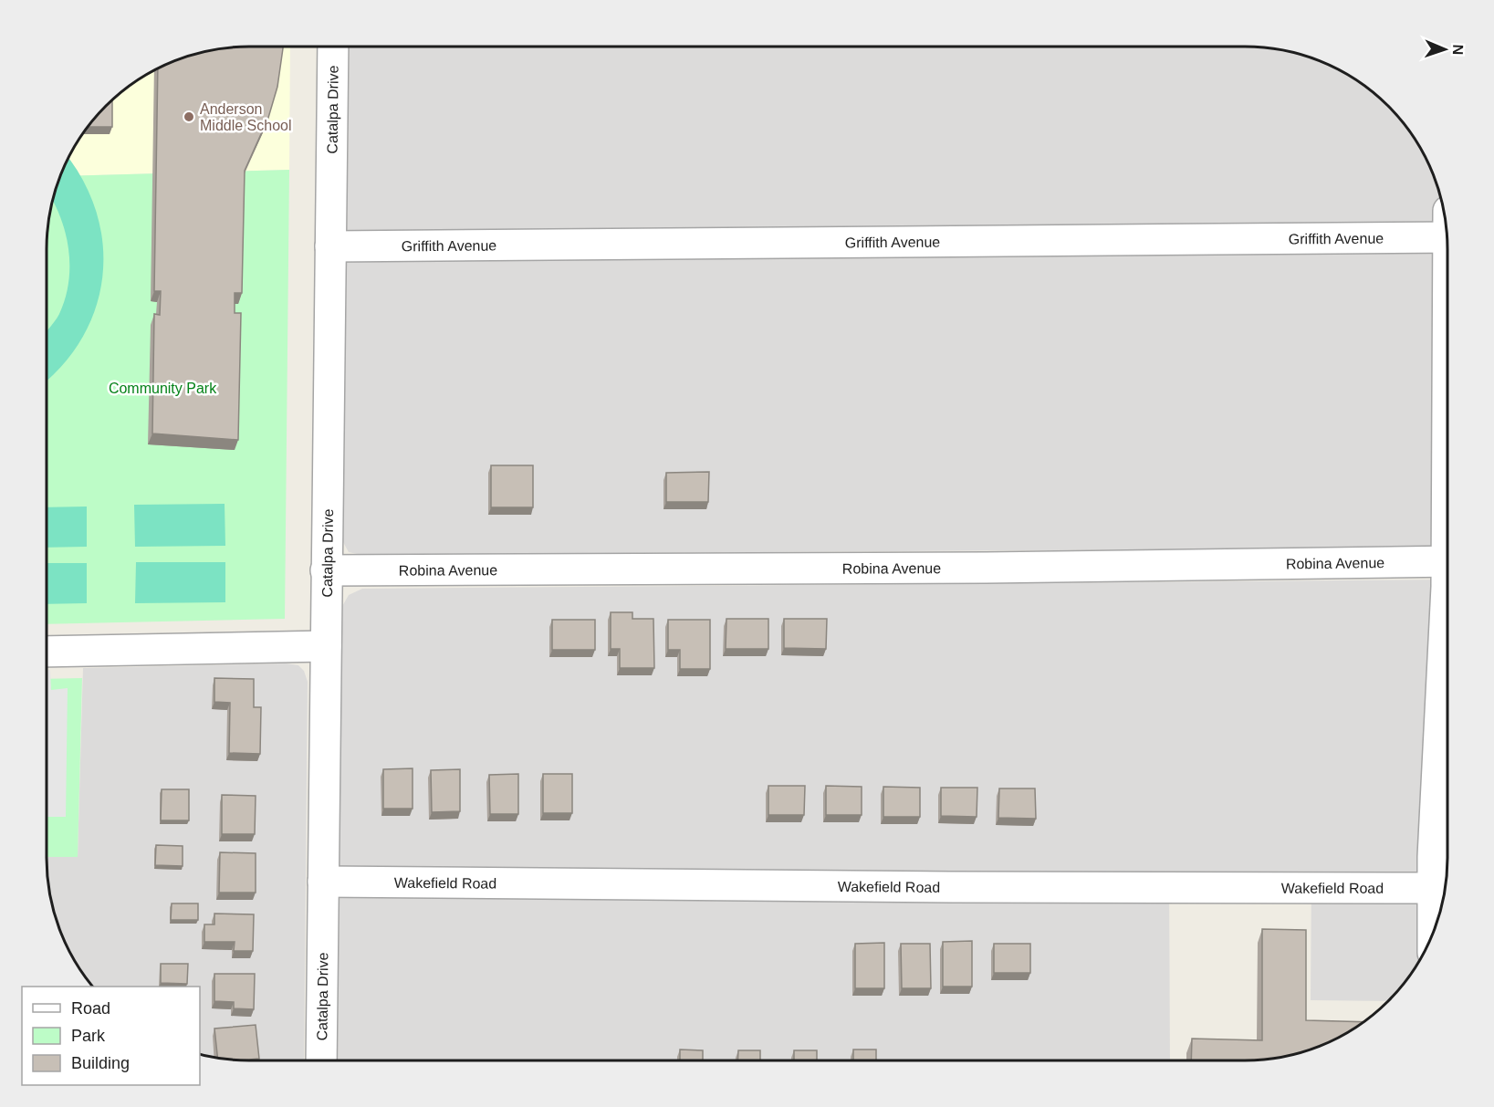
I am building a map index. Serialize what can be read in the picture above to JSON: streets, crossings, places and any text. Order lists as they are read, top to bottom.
{
  "streets": {
    "street": [
      "Catalpa Drive",
      "Griffith Avenue",
      "Robina Avenue",
      "Wakefield Road"
    ]
  },
  "crossings": [
    ["Catalpa Drive", "Griffith Avenue"],
    ["Catalpa Drive", "Robina Avenue"],
    ["Catalpa Drive", "Wakefield Road"]
  ],
  "parks": ["Community Park"],
  "places": ["Anderson Middle School"],
  "legend": ["Road", "Park", "Building"],
  "north": "right"
}
